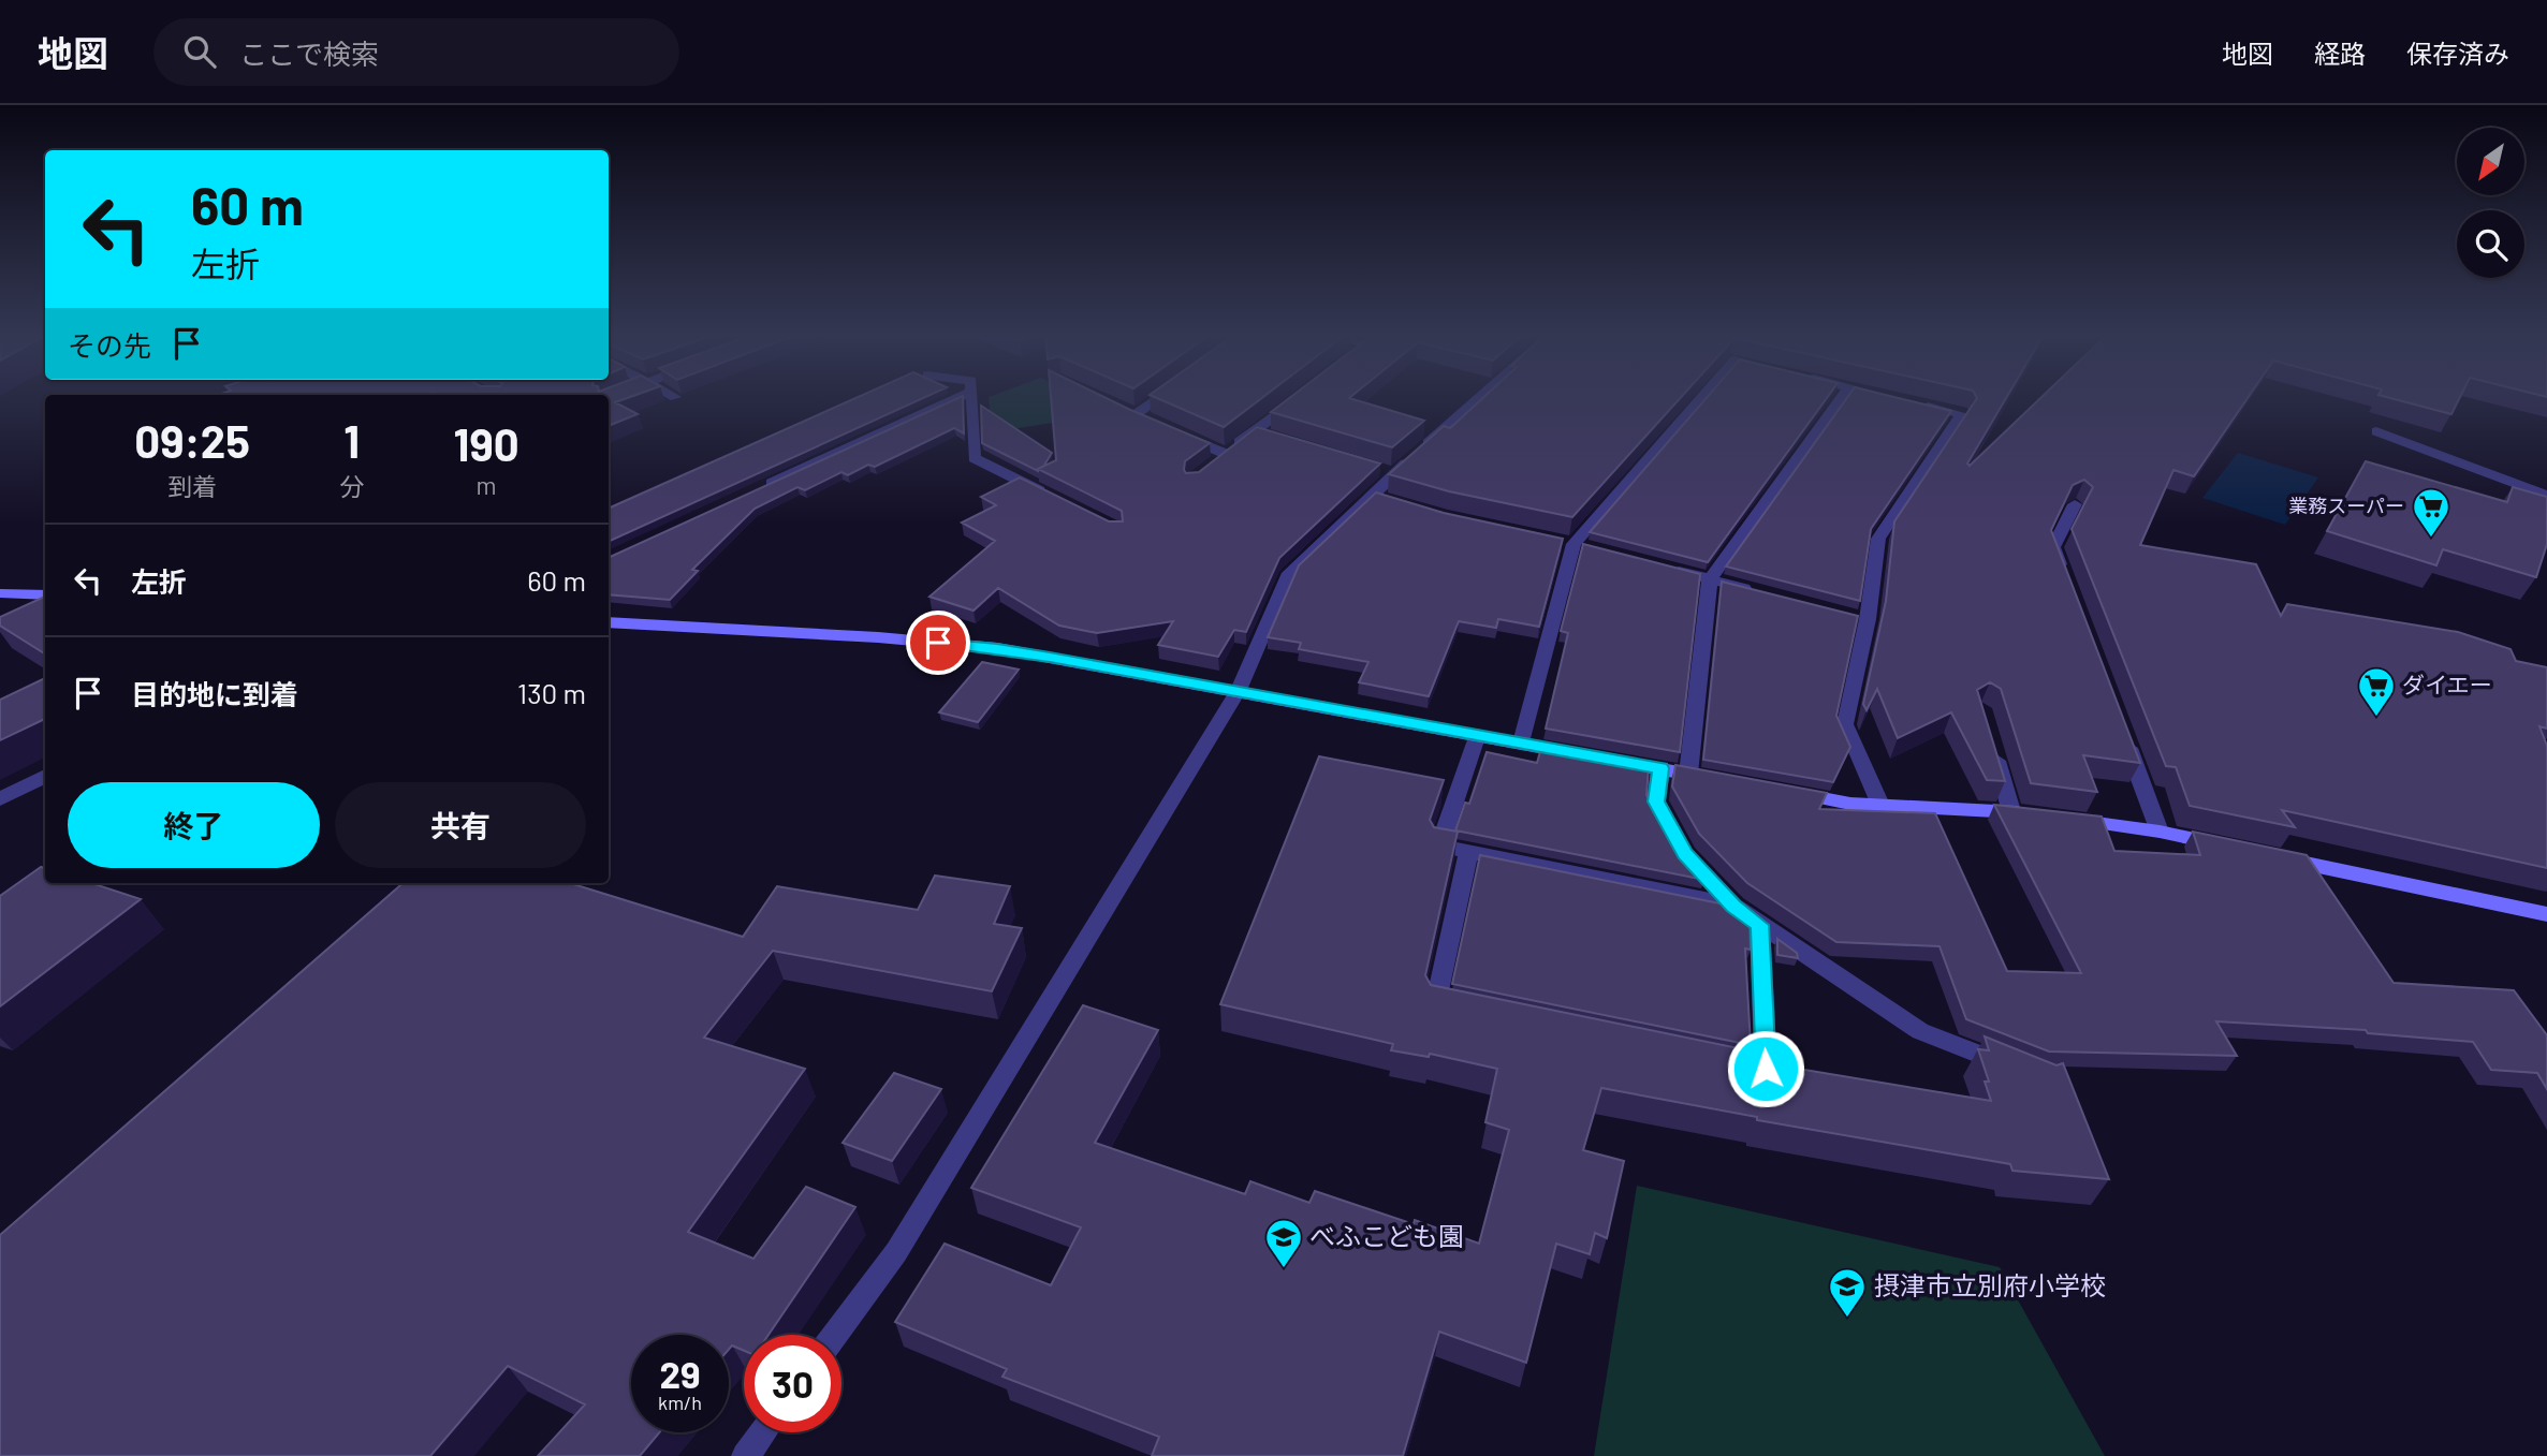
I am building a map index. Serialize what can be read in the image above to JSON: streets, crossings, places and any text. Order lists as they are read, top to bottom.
{
  "places": {
    "supermarket": ["業務スーパー", "ダイエー"],
    "school or university": ["べふこども園", "摂津市立別府小学校"]
  },
  "north": "bottom left",
  "page": {
    "header": "地図",
    "search": "ここで検索",
    "nav": ["地図", "経路", "保存済み"],
    "turn": ["60 m", "左折"],
    "then": "その先",
    "eta": [
      "09:25",
      "到着",
      "1",
      "分",
      "190",
      "m"
    ],
    "list": [
      {
        "name": "左折",
        "value": "60 m"
      },
      {
        "name": "目的地に到着",
        "value": "130 m"
      }
    ],
    "buttons": ["終了", "共有"],
    "speed": "29 km/h",
    "limit": "30"
  }
}
